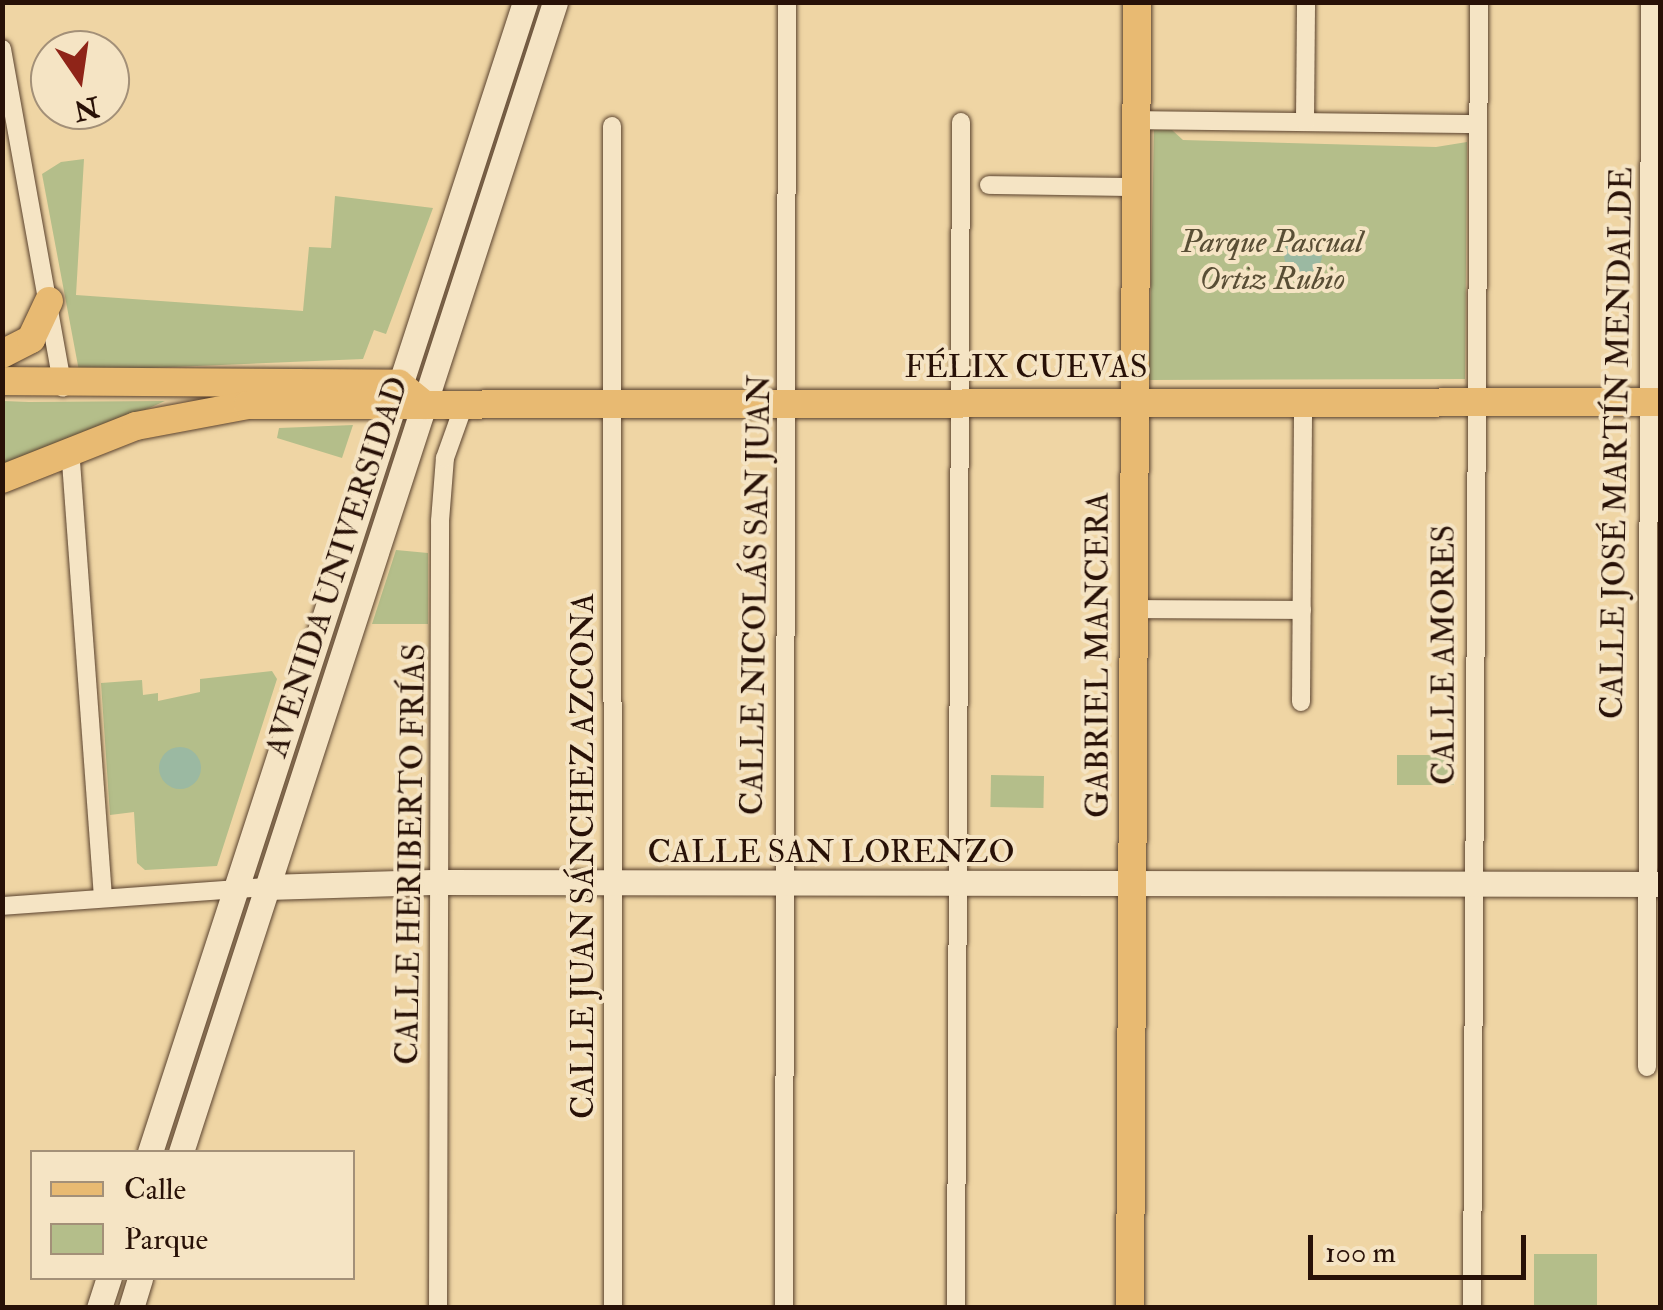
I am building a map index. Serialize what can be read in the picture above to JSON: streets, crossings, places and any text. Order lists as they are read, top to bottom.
{
  "streets": {
    "main road": [
      "FÉLIX CUEVAS",
      "AVENIDA UNIVERSIDAD",
      "GABRIEL MANCERA",
      "CALLE SAN LORENZO"
    ],
    "street": [
      "CALLE JOSÉ MARTÍN MENDALDE",
      "CALLE NICOLÁS SAN JUAN",
      "CALLE AMORES",
      "CALLE HERIBERTO FRÍAS",
      "CALLE JUAN SÁNCHEZ AZCONA"
    ]
  },
  "crossings": [
    ["FÉLIX CUEVAS", "CALLE JOSÉ MARTÍN MENDALDE"],
    ["FÉLIX CUEVAS", "AVENIDA UNIVERSIDAD"],
    ["FÉLIX CUEVAS", "CALLE NICOLÁS SAN JUAN"],
    ["FÉLIX CUEVAS", "GABRIEL MANCERA"],
    ["FÉLIX CUEVAS", "CALLE AMORES"],
    ["FÉLIX CUEVAS", "CALLE HERIBERTO FRÍAS"],
    ["FÉLIX CUEVAS", "CALLE JUAN SÁNCHEZ AZCONA"],
    ["CALLE JOSÉ MARTÍN MENDALDE", "CALLE SAN LORENZO"],
    ["AVENIDA UNIVERSIDAD", "CALLE SAN LORENZO"],
    ["CALLE NICOLÁS SAN JUAN", "CALLE SAN LORENZO"],
    ["GABRIEL MANCERA", "CALLE SAN LORENZO"],
    ["CALLE AMORES", "CALLE SAN LORENZO"],
    ["CALLE SAN LORENZO", "CALLE HERIBERTO FRÍAS"],
    ["CALLE SAN LORENZO", "CALLE JUAN SÁNCHEZ AZCONA"]
  ],
  "parks": ["Parque Pascual Ortiz Rubio"],
  "legend": ["Calle", "Parque"],
  "scale_bar": "100 m",
  "north": "bottom"
}
